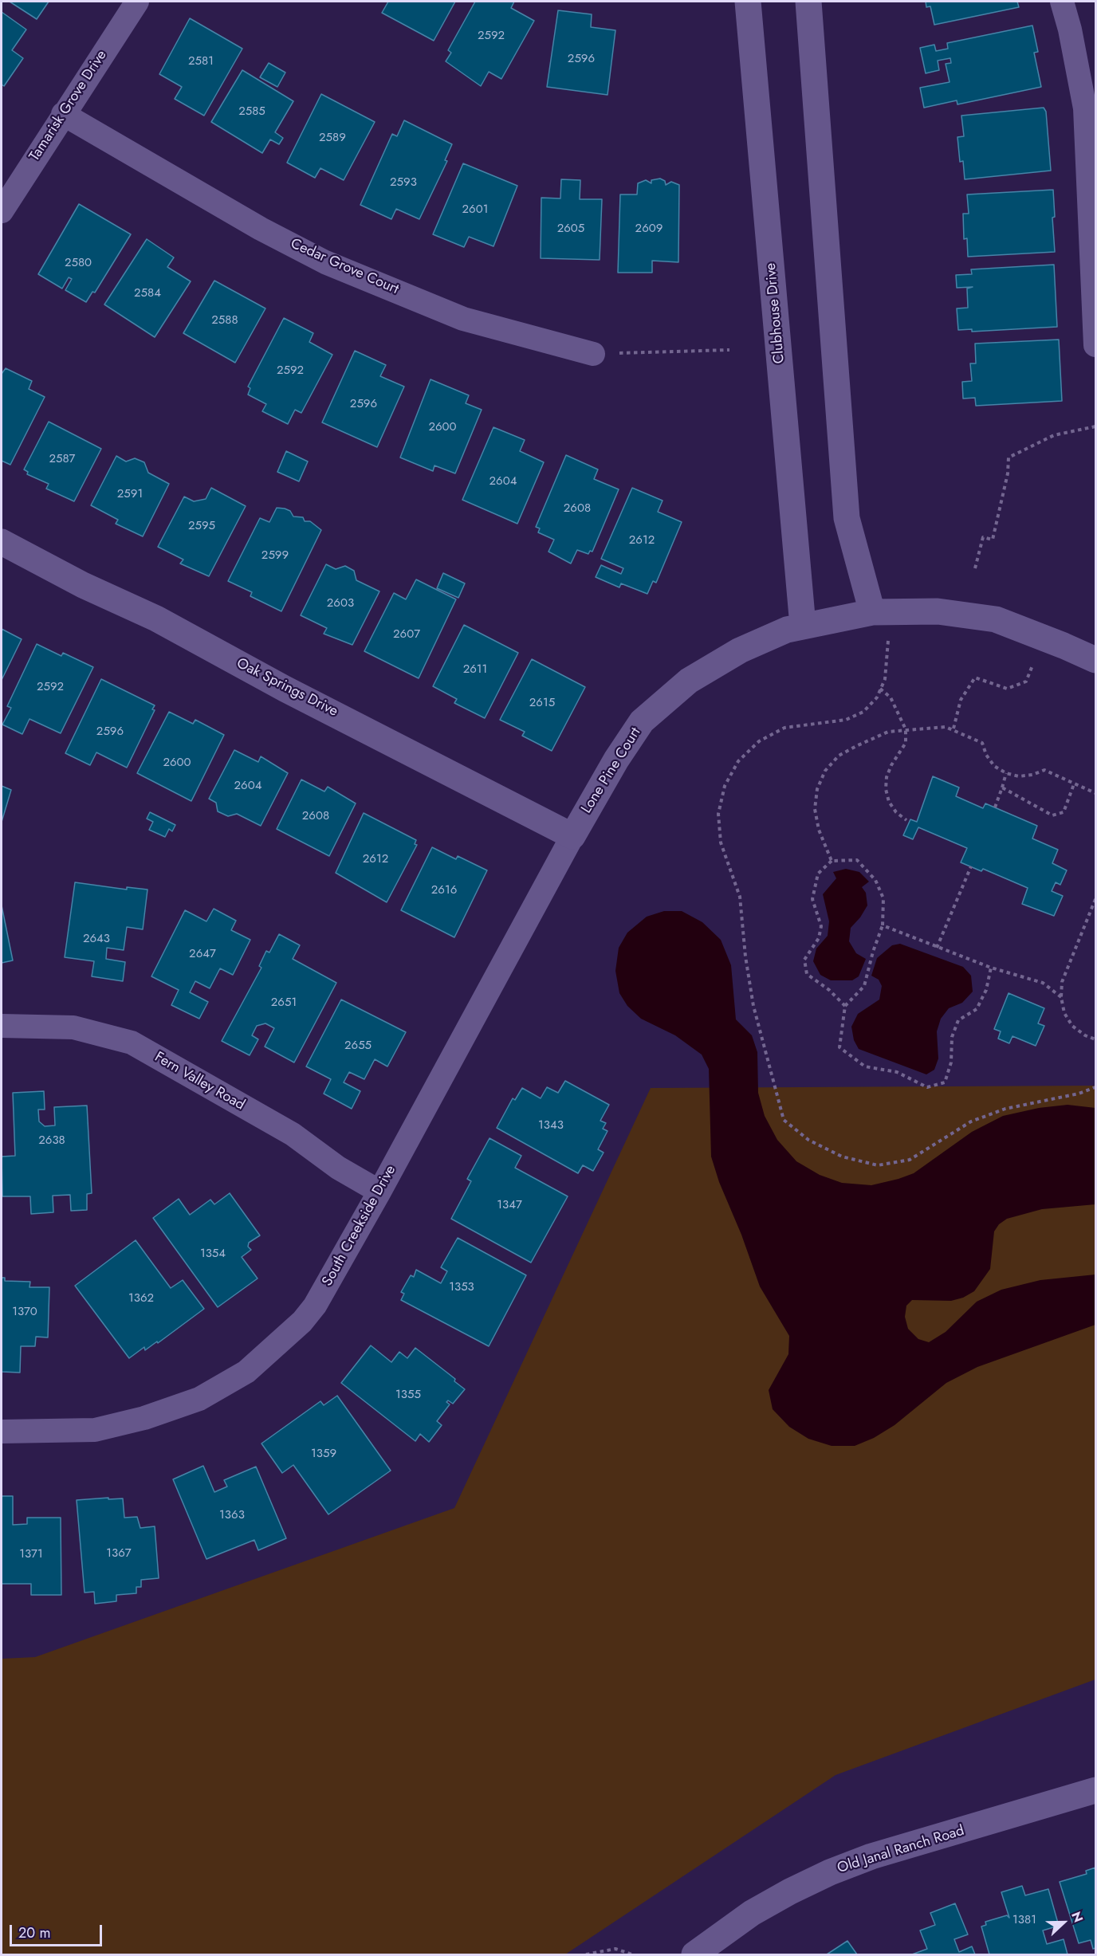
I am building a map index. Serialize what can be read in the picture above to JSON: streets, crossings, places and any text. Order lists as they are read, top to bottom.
{
  "streets": {
    "street": [
      "Tamarisk Grove Drive",
      "Cedar Grove Court",
      "Clubhouse Drive",
      "Oak Springs Drive",
      "Lone Pine Court",
      "Fern Valley Road",
      "South Creekside Drive",
      "Old Janal Ranch Road"
    ]
  },
  "crossings": [
    ["Tamarisk Grove Drive", "Cedar Grove Court"],
    ["Clubhouse Drive", "Lone Pine Court"],
    ["Oak Springs Drive", "Lone Pine Court"],
    ["Oak Springs Drive", "South Creekside Drive"],
    ["Lone Pine Court", "South Creekside Drive"],
    ["Fern Valley Road", "South Creekside Drive"]
  ],
  "house_numbers": [
    "2592",
    "2596",
    "2581",
    "2585",
    "2589",
    "2593",
    "2601",
    "2605",
    "2609",
    "2580",
    "2584",
    "2588",
    "2592",
    "2596",
    "2600",
    "2587",
    "2604",
    "2591",
    "2608",
    "2595",
    "2612",
    "2599",
    "2603",
    "2607",
    "2611",
    "2592",
    "2615",
    "2596",
    "2600",
    "2604",
    "2608",
    "2612",
    "2616",
    "2643",
    "2647",
    "2651",
    "2655",
    "1343",
    "2638",
    "1347",
    "1354",
    "1353",
    "1362",
    "1370",
    "1355",
    "1359",
    "1363",
    "1367",
    "1371",
    "1381"
  ],
  "scale_bar": "20 m",
  "north": "right"
}
